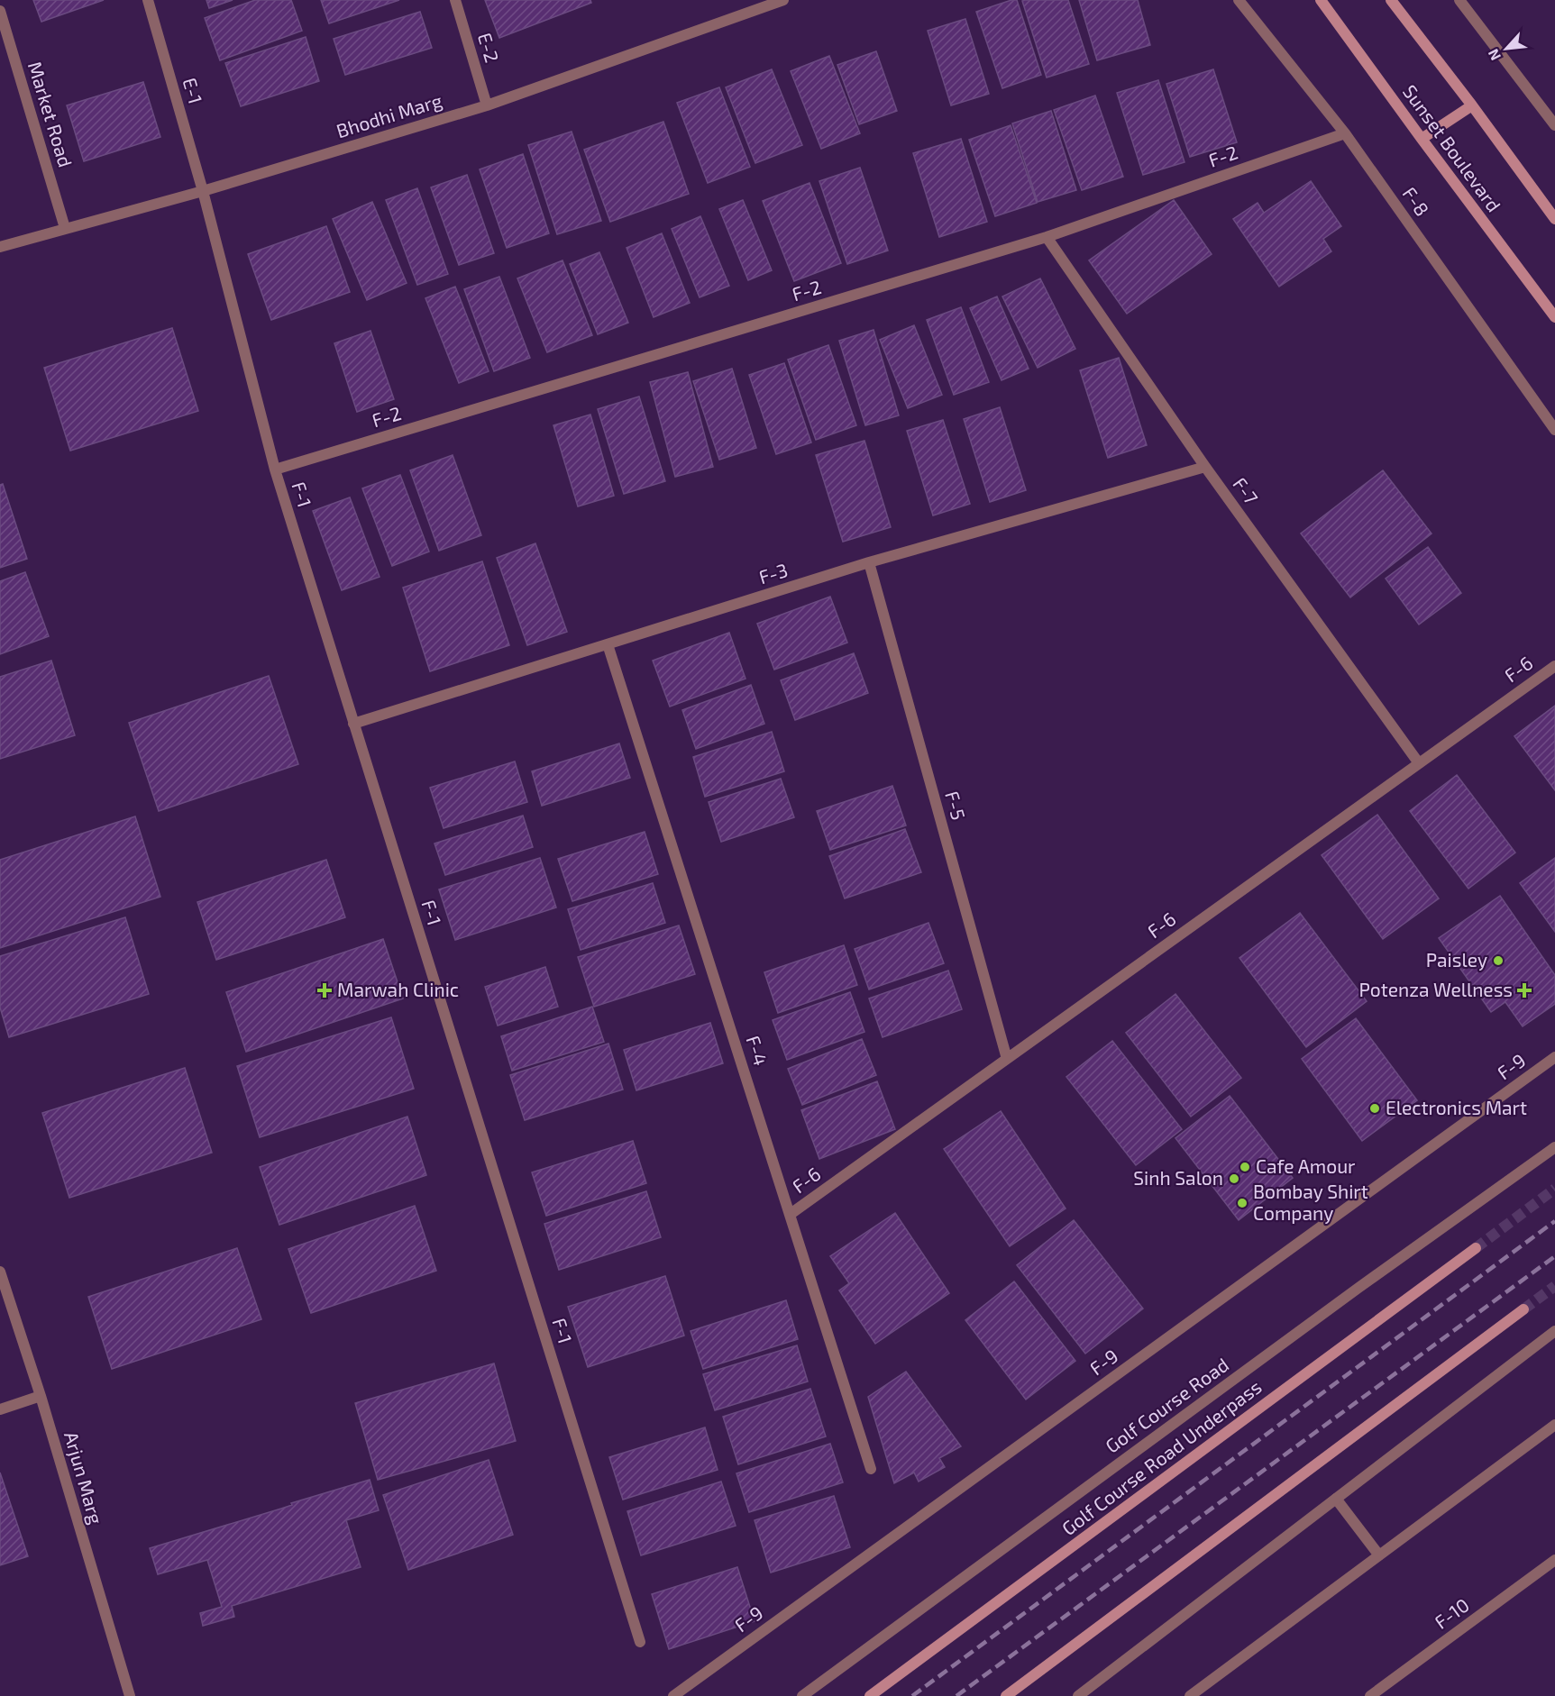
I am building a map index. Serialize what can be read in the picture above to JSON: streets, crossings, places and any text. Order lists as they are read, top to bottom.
{
  "streets": {
    "main road": ["Sunset Boulevard", "Golf Course Road Underpass"],
    "street": [
      "E-2",
      "E-1",
      "Market Road",
      "Bhodhi Marg",
      "F-2",
      "F-8",
      "F-7",
      "F-1",
      "F-3",
      "F-6",
      "F-5",
      "F-4",
      "F-9",
      "Golf Course Road",
      "Arjun Marg",
      "F-10"
    ]
  },
  "crossings": [
    ["E-2", "Bhodhi Marg"],
    ["E-1", "Bhodhi Marg"],
    ["E-1", "F-1"],
    ["Market Road", "Bhodhi Marg"],
    ["Bhodhi Marg", "F-1"],
    ["F-2", "F-8"],
    ["F-2", "F-7"],
    ["F-2", "F-1"],
    ["F-7", "F-3"],
    ["F-7", "F-6"],
    ["F-1", "F-3"],
    ["F-3", "F-5"],
    ["F-3", "F-4"],
    ["F-6", "F-5"],
    ["F-6", "F-4"]
  ],
  "places": {
    "other": [
      "Paisley",
      "Electronics Mart",
      "Cafe Amour",
      "Sinh Salon",
      "Bombay Shirt Company"
    ],
    "health": ["Marwah Clinic", "Potenza Wellness"]
  },
  "north": "bottom left"
}
